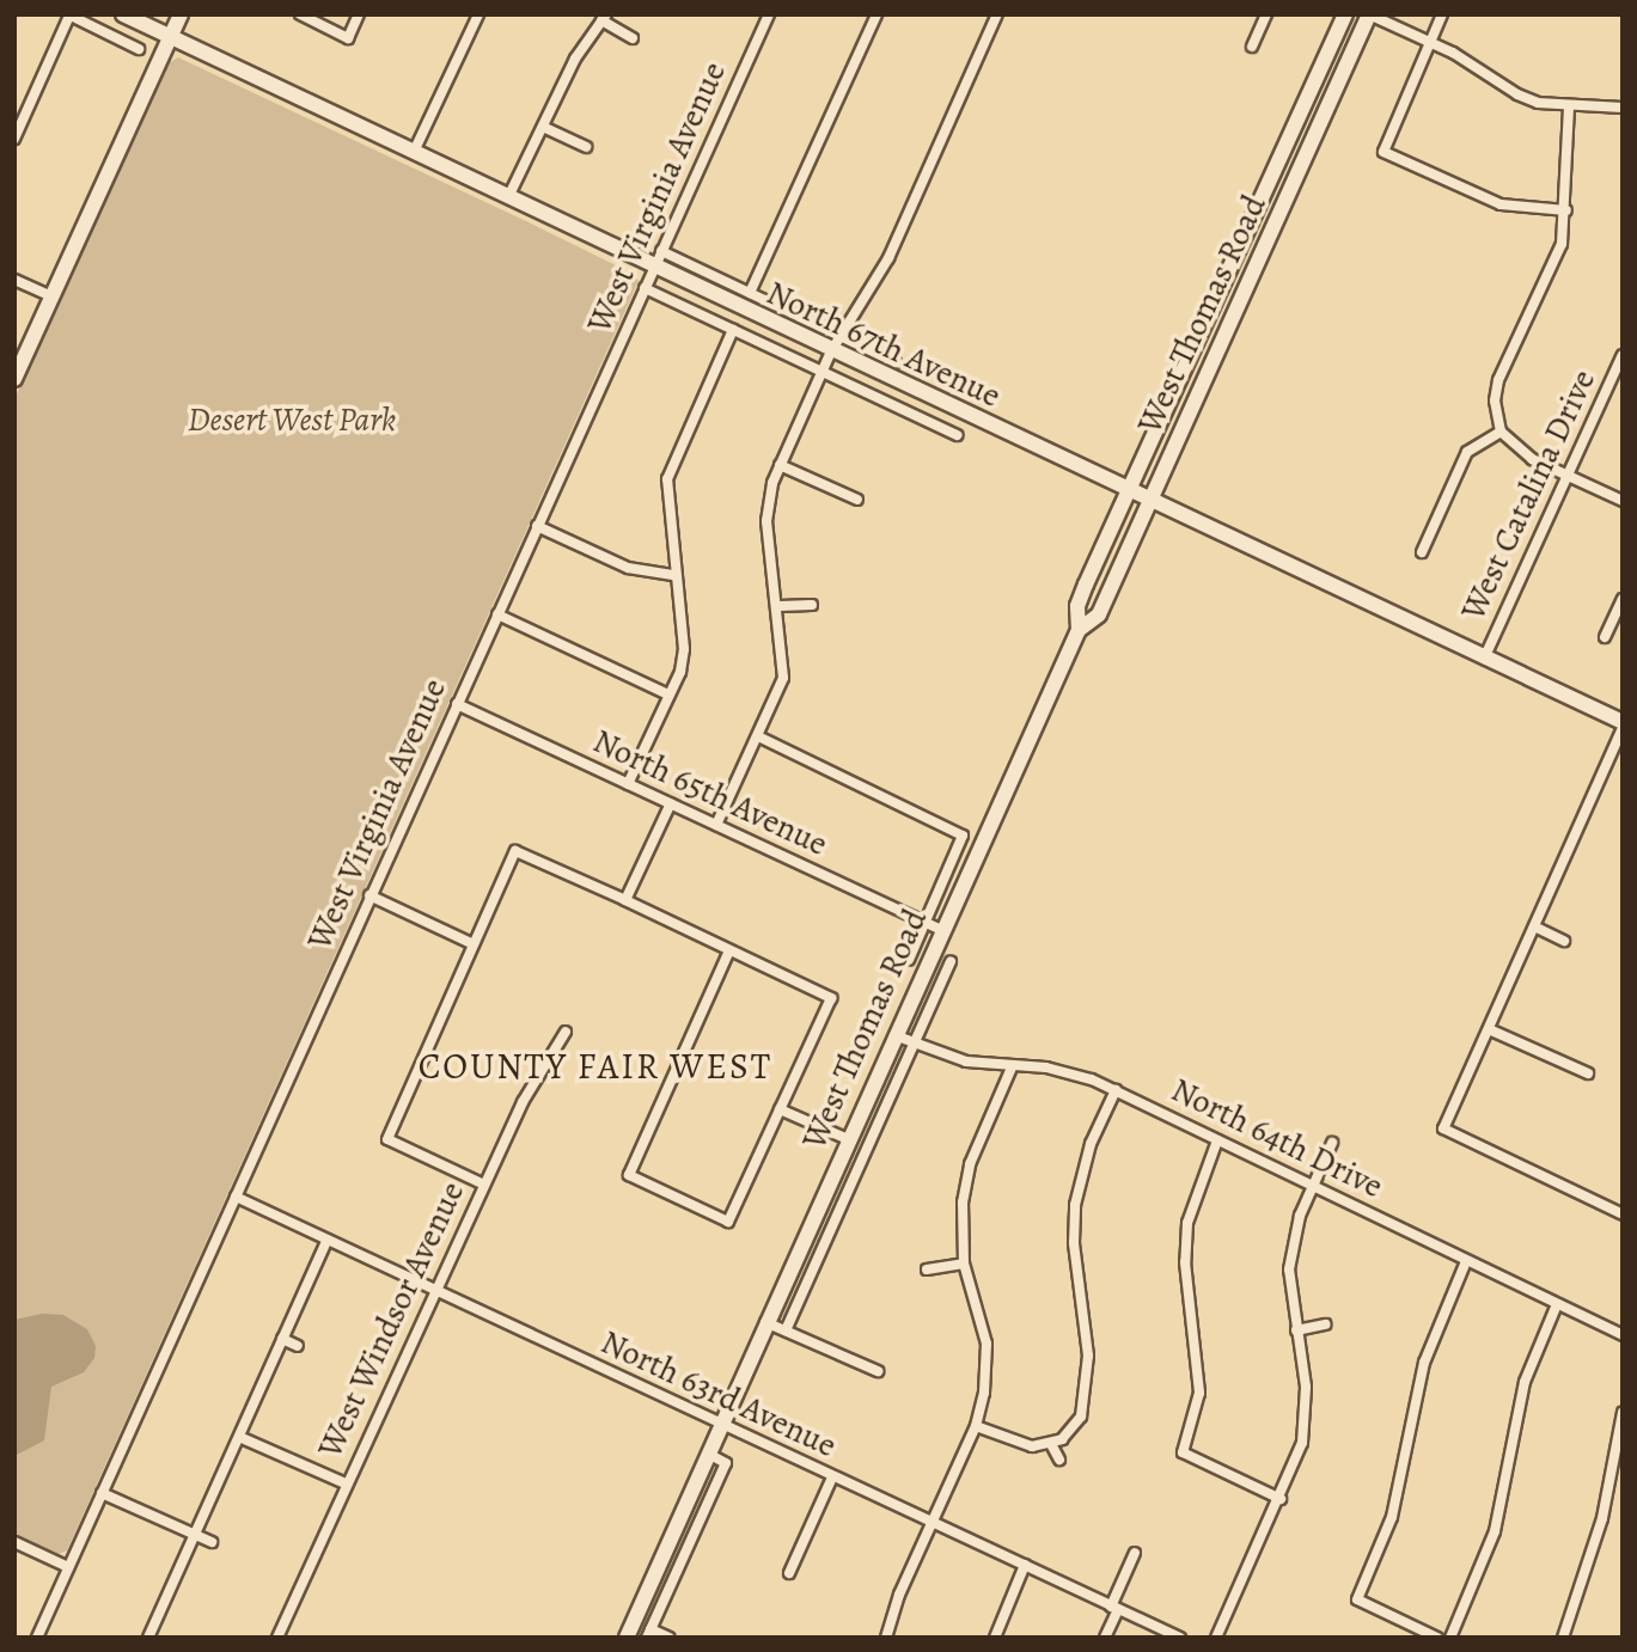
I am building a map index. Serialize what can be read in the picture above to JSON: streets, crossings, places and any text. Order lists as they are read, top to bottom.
{
  "streets": {
    "main road": ["West Thomas Road", "North 67th Avenue"],
    "street": [
      "West Virginia Avenue",
      "West Catalina Drive",
      "North 65th Avenue",
      "North 64th Drive",
      "West Windsor Avenue",
      "North 63rd Avenue"
    ]
  },
  "crossings": [
    ["West Virginia Avenue", "North 67th Avenue"],
    ["West Virginia Avenue", "North 65th Avenue"],
    ["West Virginia Avenue", "North 63rd Avenue"],
    ["West Thomas Road", "North 67th Avenue"],
    ["West Thomas Road", "North 65th Avenue"],
    ["West Thomas Road", "North 64th Drive"],
    ["West Thomas Road", "North 63rd Avenue"],
    ["North 67th Avenue", "West Catalina Drive"],
    ["West Windsor Avenue", "North 63rd Avenue"]
  ],
  "districts": ["COUNTY FAIR WEST"],
  "parks": ["Desert West Park"]
}
